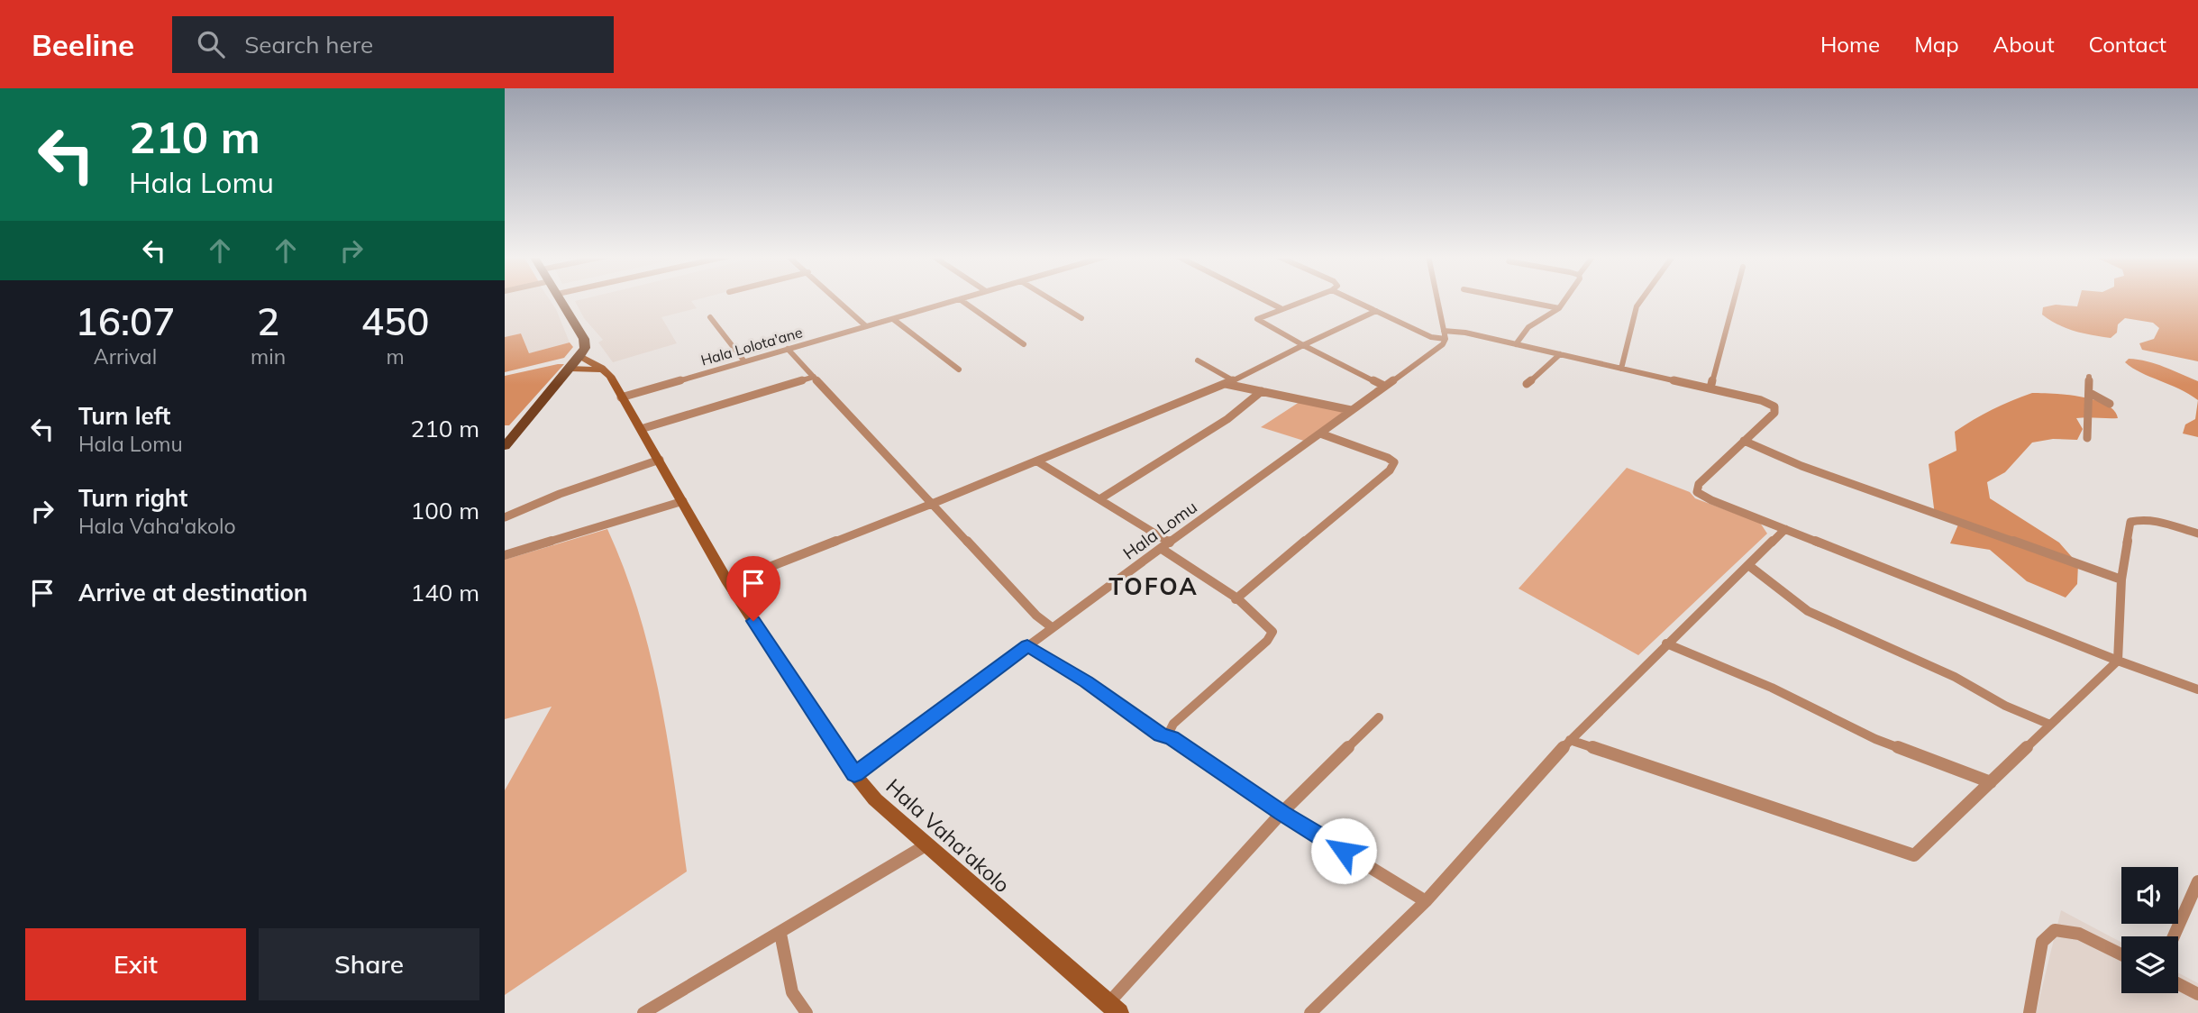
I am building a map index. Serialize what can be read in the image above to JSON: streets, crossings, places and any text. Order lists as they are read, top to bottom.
{
  "streets": {
    "main road": ["Hala Vaha'akolo"],
    "street": ["Hala Lolota'ane", "Hala Lomu"]
  },
  "crossings": [
    ["Hala Lolota'ane", "Hala Vaha'akolo"],
    ["Hala Lomu", "Hala Vaha'akolo"]
  ],
  "districts": ["TOFOA"],
  "page": {
    "header": "Beeline",
    "search": "Search here",
    "nav": [
      "Home",
      "Map",
      "About",
      "Contact"
    ],
    "turn": ["210 m", "Hala Lomu"],
    "eta": [
      "16:07",
      "Arrival",
      "2",
      "min",
      "450",
      "m"
    ],
    "list": [
      {
        "name": "Turn left",
        "note": "Hala Lomu",
        "value": "210 m"
      },
      {
        "name": "Turn right",
        "note": "Hala Vaha'akolo",
        "value": "100 m"
      },
      {
        "name": "Arrive at destination",
        "value": "140 m"
      }
    ],
    "buttons": ["Exit", "Share"]
  }
}
